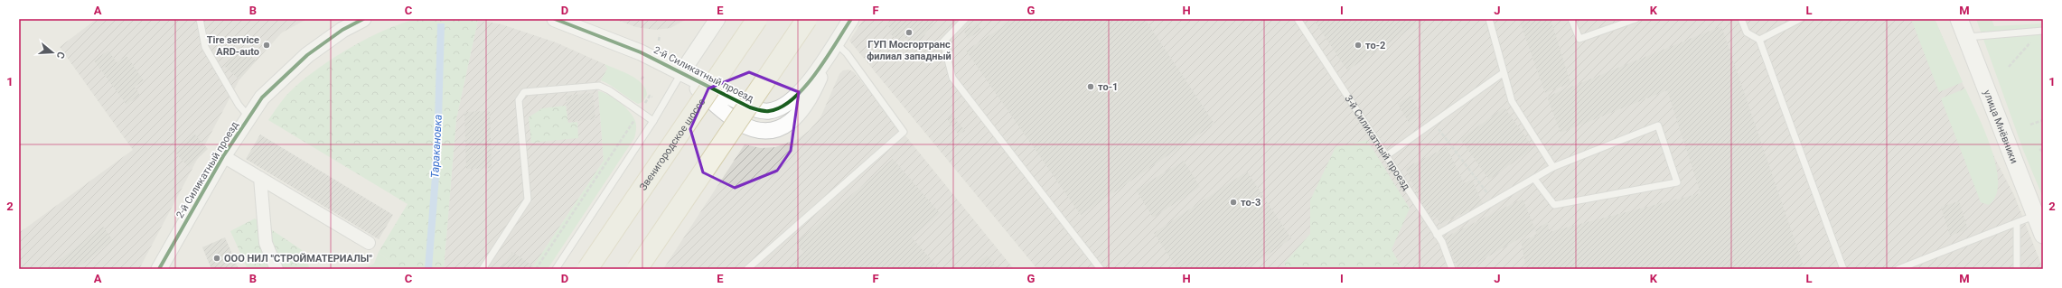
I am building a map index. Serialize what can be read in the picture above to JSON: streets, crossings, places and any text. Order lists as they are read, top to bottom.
{
  "streets": {
    "main road": ["улица Мнёвники", "Звенигородское шоссе"],
    "street": ["2-й Силикатный проезд"],
    "lane": ["3-й Силикатный проезд"]
  },
  "water": ["Таракановка"],
  "places": [
    "ГУП Мосгортранс филиал западный",
    "Tire service ARD-auto",
    "то-2",
    "то-1",
    "то-3",
    "ООО НИЛ \"СТРОЙМАТЕРИАЛЫ\""
  ],
  "north": "right",
  "grid": {
    "columns": [
      "A",
      "B",
      "C",
      "D",
      "E",
      "F",
      "G",
      "H",
      "I",
      "J",
      "K",
      "L",
      "M"
    ],
    "rows": ["1", "2"]
  }
}
